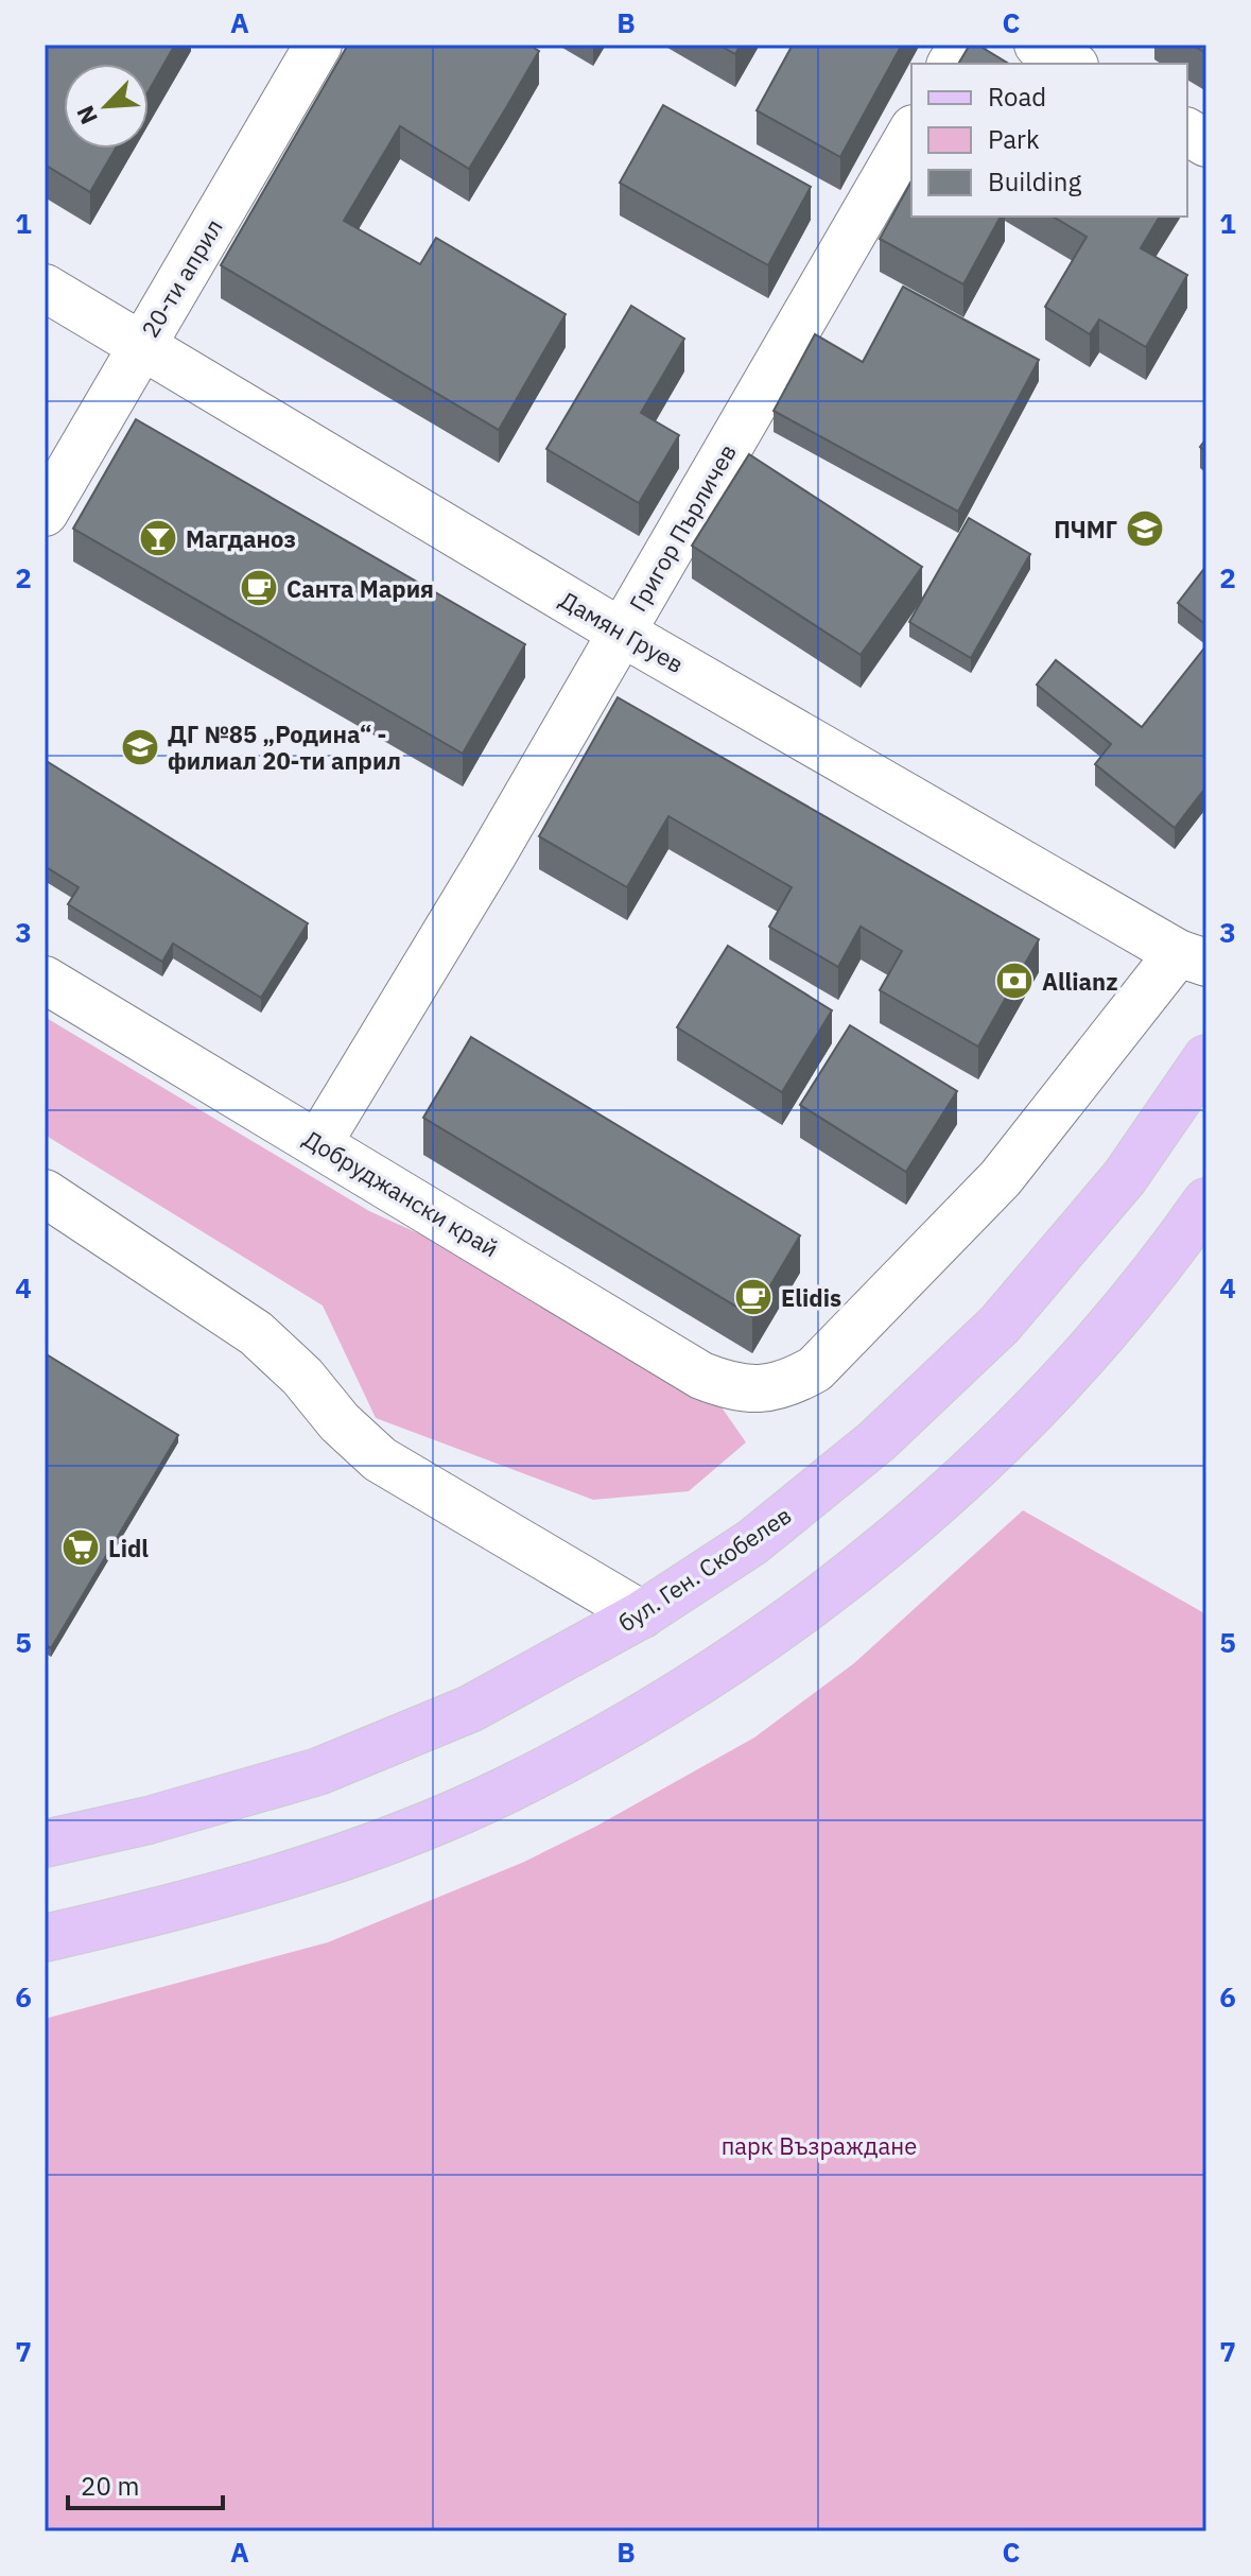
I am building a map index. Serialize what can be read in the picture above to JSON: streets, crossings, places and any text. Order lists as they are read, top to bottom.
{
  "streets": {
    "main road": ["бул. Ген. Скобелев"],
    "street": [
      "20-ти април",
      "Григор Пърличев",
      "Дамян Груев",
      "Добруджански край"
    ]
  },
  "crossings": [
    ["20-ти април", "Дамян Груев"],
    ["Григор Пърличев", "Дамян Груев"],
    ["Григор Пърличев", "Добруджански край"],
    ["Дамян Груев", "Добруджански край"]
  ],
  "parks": ["парк Възраждане"],
  "places": {
    "school or university": ["ПЧМГ", "ДГ №85 „Родина“ - филиал 20-ти април"],
    "bar": ["Магданоз"],
    "cafe": ["Санта Мария", "Elidis"],
    "bank": ["Allianz"],
    "supermarket": ["Lidl"]
  },
  "legend": ["Road", "Park", "Building"],
  "scale_bar": "20 m",
  "north": "bottom left",
  "grid": {
    "columns": ["A", "B", "C"],
    "rows": [
      "1",
      "2",
      "3",
      "4",
      "5",
      "6",
      "7"
    ]
  }
}
